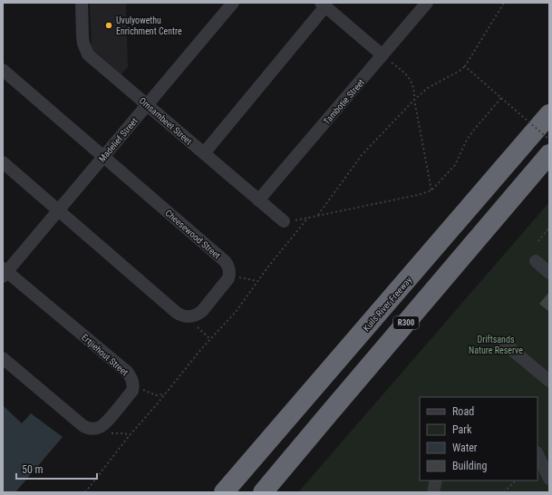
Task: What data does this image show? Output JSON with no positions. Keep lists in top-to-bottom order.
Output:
{
  "streets": {
    "highway": ["Kuils River Freeway", "R300"],
    "street": [
      "Tambotie Street",
      "Omsambeet Street",
      "Madelief Street",
      "Cheesewood Street",
      "Ertjiehout Street"
    ]
  },
  "crossings": [
    ["Tambotie Street", "Omsambeet Street"],
    ["Omsambeet Street", "Madelief Street"],
    ["Madelief Street", "Cheesewood Street"],
    ["Madelief Street", "Ertjiehout Street"]
  ],
  "parks": ["Driftsands Nature Reserve"],
  "places": ["Uvulyowethu Enrichment Centre"],
  "legend": [
    "Road",
    "Park",
    "Water",
    "Building"
  ],
  "scale_bar": "50 m"
}
